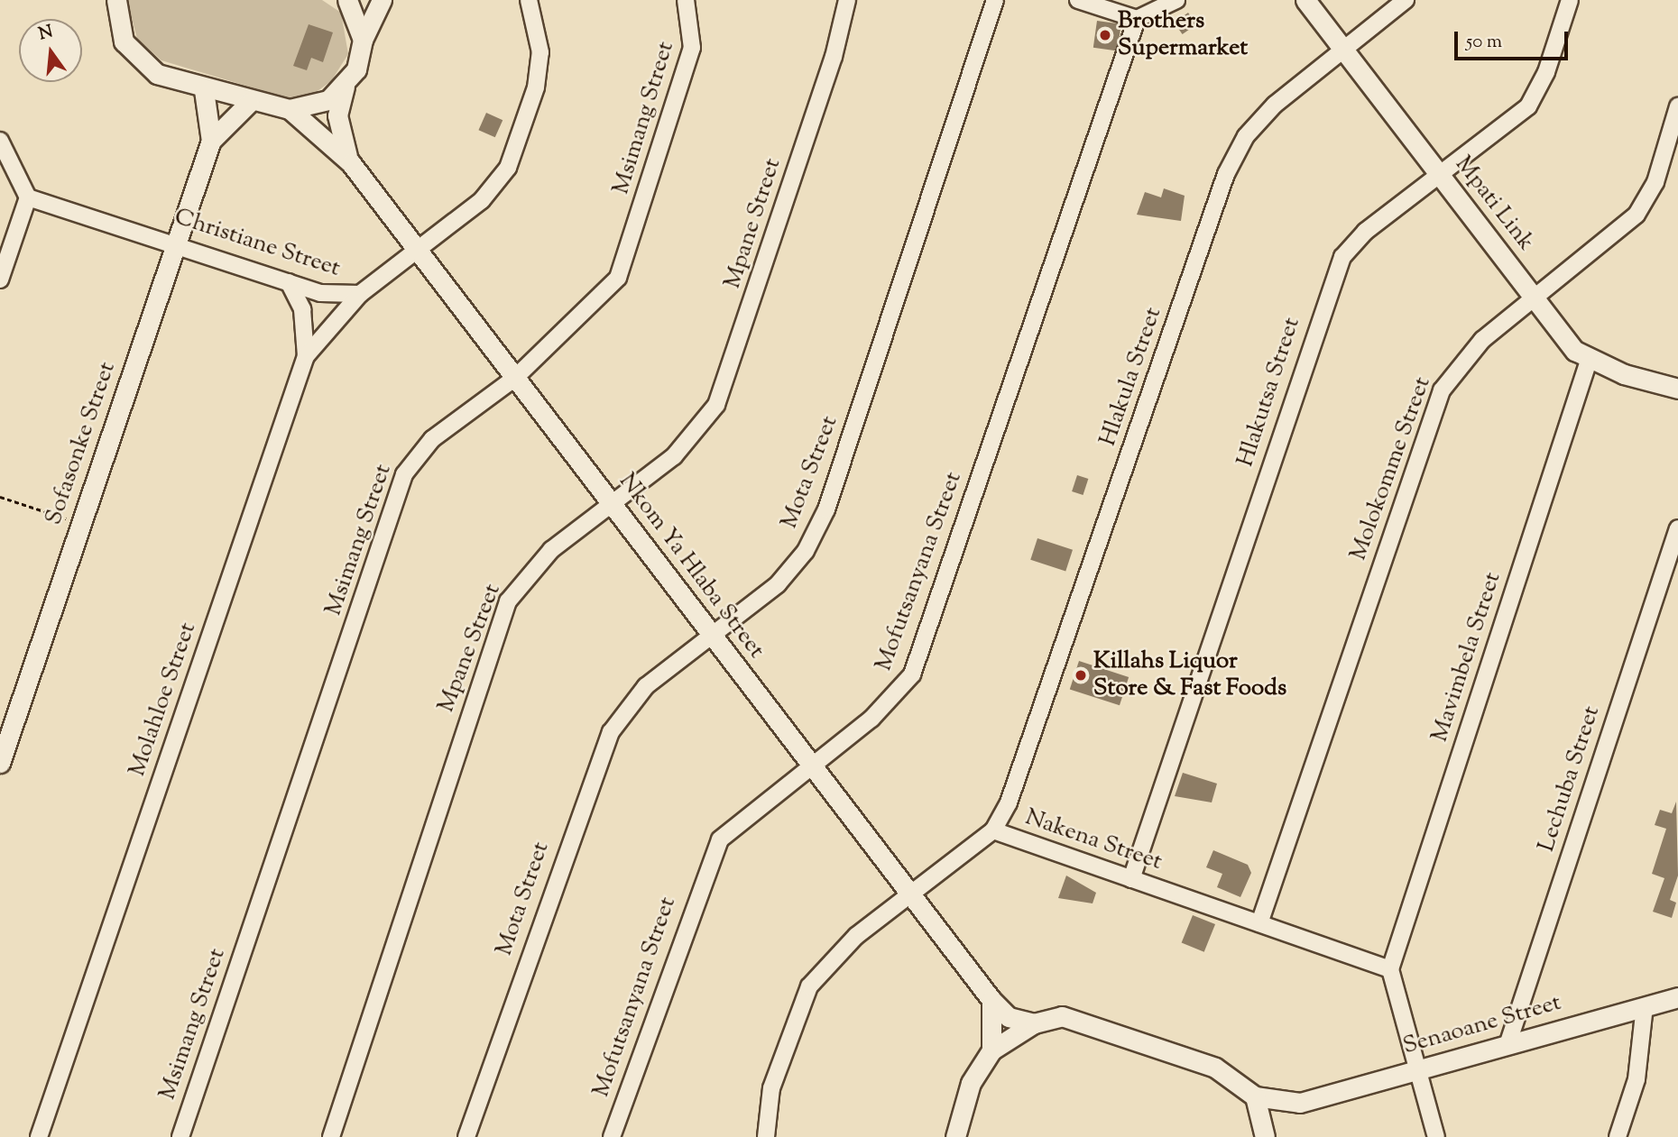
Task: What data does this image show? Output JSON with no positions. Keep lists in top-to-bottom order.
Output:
{
  "streets": {
    "street": [
      "Msimang Street",
      "Mpati Link",
      "Mpane Street",
      "Christiane Street",
      "Hlakula Street",
      "Hlakutsa Street",
      "Sofasonke Street",
      "Molokomme Street",
      "Mota Street",
      "Nkom Ya Hlaba Street",
      "Mofutsanyana Street",
      "Mavimbela Street",
      "Molahloe Street",
      "Lechuba Street",
      "Nakena Street",
      "Senaoane Street"
    ]
  },
  "crossings": [
    ["Msimang Street", "Nkom Ya Hlaba Street"],
    ["Mpati Link", "Hlakula Street"],
    ["Mpati Link", "Hlakutsa Street"],
    ["Mpati Link", "Molokomme Street"],
    ["Mpati Link", "Mavimbela Street"],
    ["Mpane Street", "Nkom Ya Hlaba Street"],
    ["Christiane Street", "Sofasonke Street"],
    ["Christiane Street", "Nkom Ya Hlaba Street"],
    ["Christiane Street", "Molahloe Street"],
    ["Hlakula Street", "Nakena Street"],
    ["Hlakutsa Street", "Nakena Street"],
    ["Molokomme Street", "Nakena Street"],
    ["Mota Street", "Nkom Ya Hlaba Street"],
    ["Nkom Ya Hlaba Street", "Mofutsanyana Street"],
    ["Nkom Ya Hlaba Street", "Nakena Street"],
    ["Mavimbela Street", "Nakena Street"],
    ["Lechuba Street", "Senaoane Street"]
  ],
  "places": ["Brothers Supermarket", "Killahs Liquor Store & Fast Foods"],
  "scale_bar": "50 m",
  "north": "top"
}
